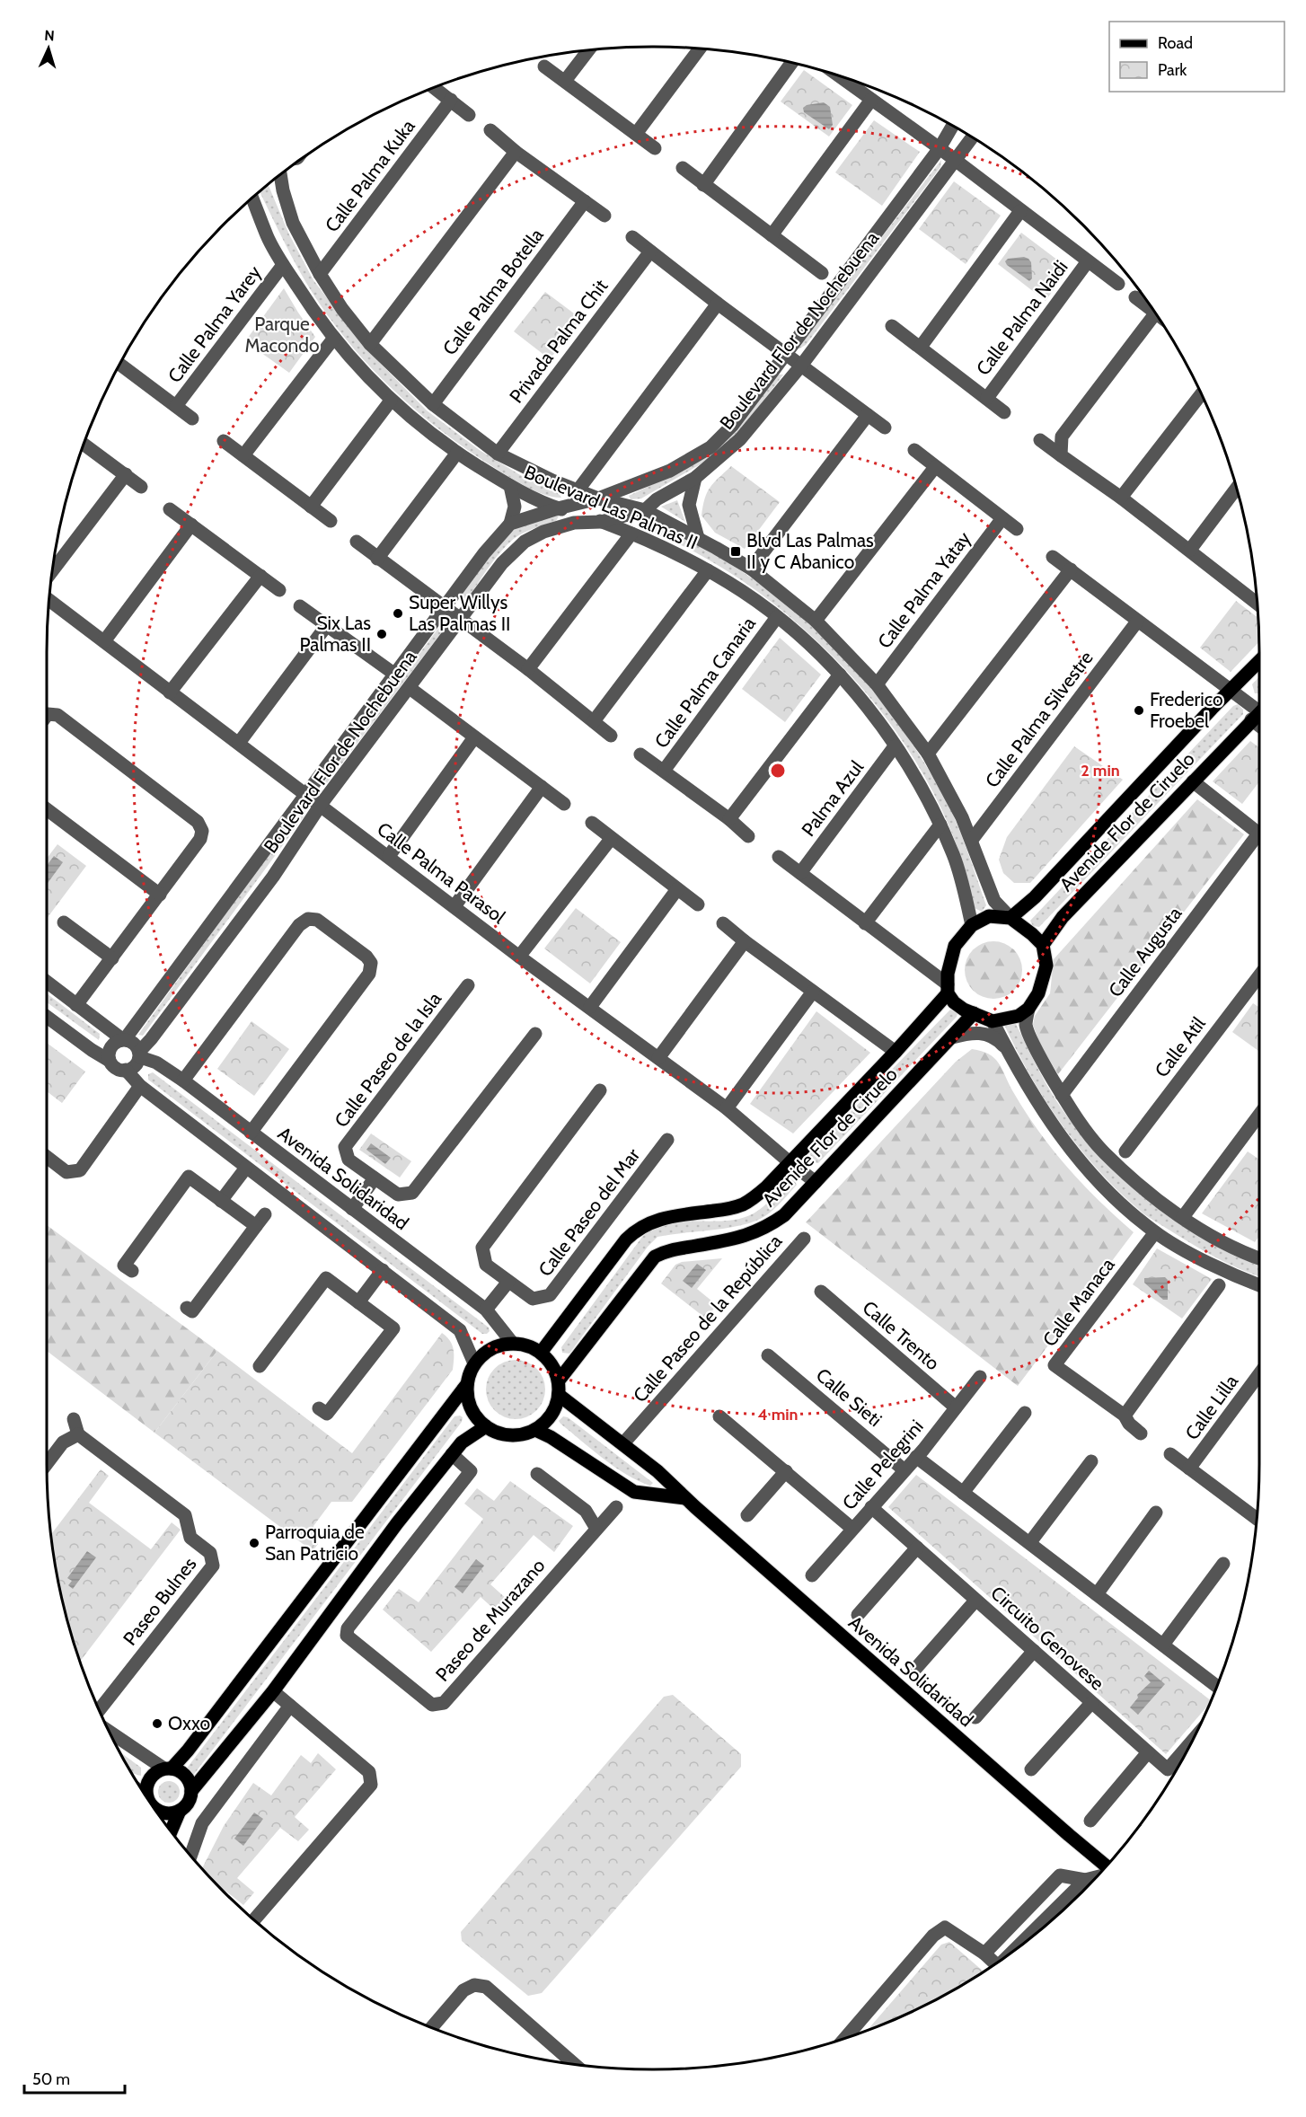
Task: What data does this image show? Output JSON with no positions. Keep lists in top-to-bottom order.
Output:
{
  "streets": {
    "main road": ["Avenide Flor de Ciruelo", "Avenida Solidaridad"],
    "street": [
      "Calle Palma Kuka",
      "Calle Palma Botella",
      "Calle Palma Naidi",
      "Calle Palma Yarey",
      "Boulevard Flor de Nochebuena",
      "Privada Palma Chit",
      "Boulevard Las Palmas II",
      "Calle Palma Yatay",
      "Calle Palma Canaria",
      "Calle Palma Silvestre",
      "Palma Azul",
      "Calle Palma Parasol",
      "Calle Augusta",
      "Calle Atil",
      "Calle Paseo de la Isla",
      "Calle Paseo del Mar",
      "Calle Manaca",
      "Calle Paseo de la República",
      "Calle Trento",
      "Calle Sieti",
      "Calle Lilla",
      "Calle Pelegrini",
      "Paseo Bulnes",
      "Paseo de Murazano",
      "Circuito Genovese"
    ]
  },
  "crossings": [
    ["Calle Palma Kuka", "Boulevard Las Palmas II"],
    ["Calle Palma Botella", "Boulevard Las Palmas II"],
    ["Calle Palma Naidi", "Boulevard Flor de Nochebuena"],
    ["Calle Palma Yarey", "Boulevard Las Palmas II"],
    ["Boulevard Flor de Nochebuena", "Boulevard Las Palmas II"],
    ["Boulevard Flor de Nochebuena", "Calle Palma Parasol"],
    ["Boulevard Flor de Nochebuena", "Avenida Solidaridad"],
    ["Privada Palma Chit", "Boulevard Las Palmas II"],
    ["Boulevard Las Palmas II", "Calle Palma Yatay"],
    ["Boulevard Las Palmas II", "Calle Palma Canaria"],
    ["Boulevard Las Palmas II", "Calle Palma Silvestre"],
    ["Boulevard Las Palmas II", "Palma Azul"],
    ["Boulevard Las Palmas II", "Avenide Flor de Ciruelo"],
    ["Avenide Flor de Ciruelo", "Calle Palma Parasol"],
    ["Avenide Flor de Ciruelo", "Calle Augusta"],
    ["Avenide Flor de Ciruelo", "Avenida Solidaridad"],
    ["Avenida Solidaridad", "Calle Paseo de la República"],
    ["Calle Trento", "Calle Pelegrini"],
    ["Calle Sieti", "Calle Pelegrini"],
    ["Calle Pelegrini", "Circuito Genovese"]
  ],
  "parks": ["Parque Macondo"],
  "places": {
    "transit": ["Blvd Las Palmas II y C Abanico"],
    "other": [
      "Super Willys Las Palmas II",
      "Six Las Palmas II",
      "Frederico Froebel",
      "Parroquia de San Patricio",
      "Oxxo"
    ]
  },
  "legend": ["Road", "Park"],
  "scale_bar": "50 m",
  "north": "top",
  "rings": ["2 min", "4 min"]
}
